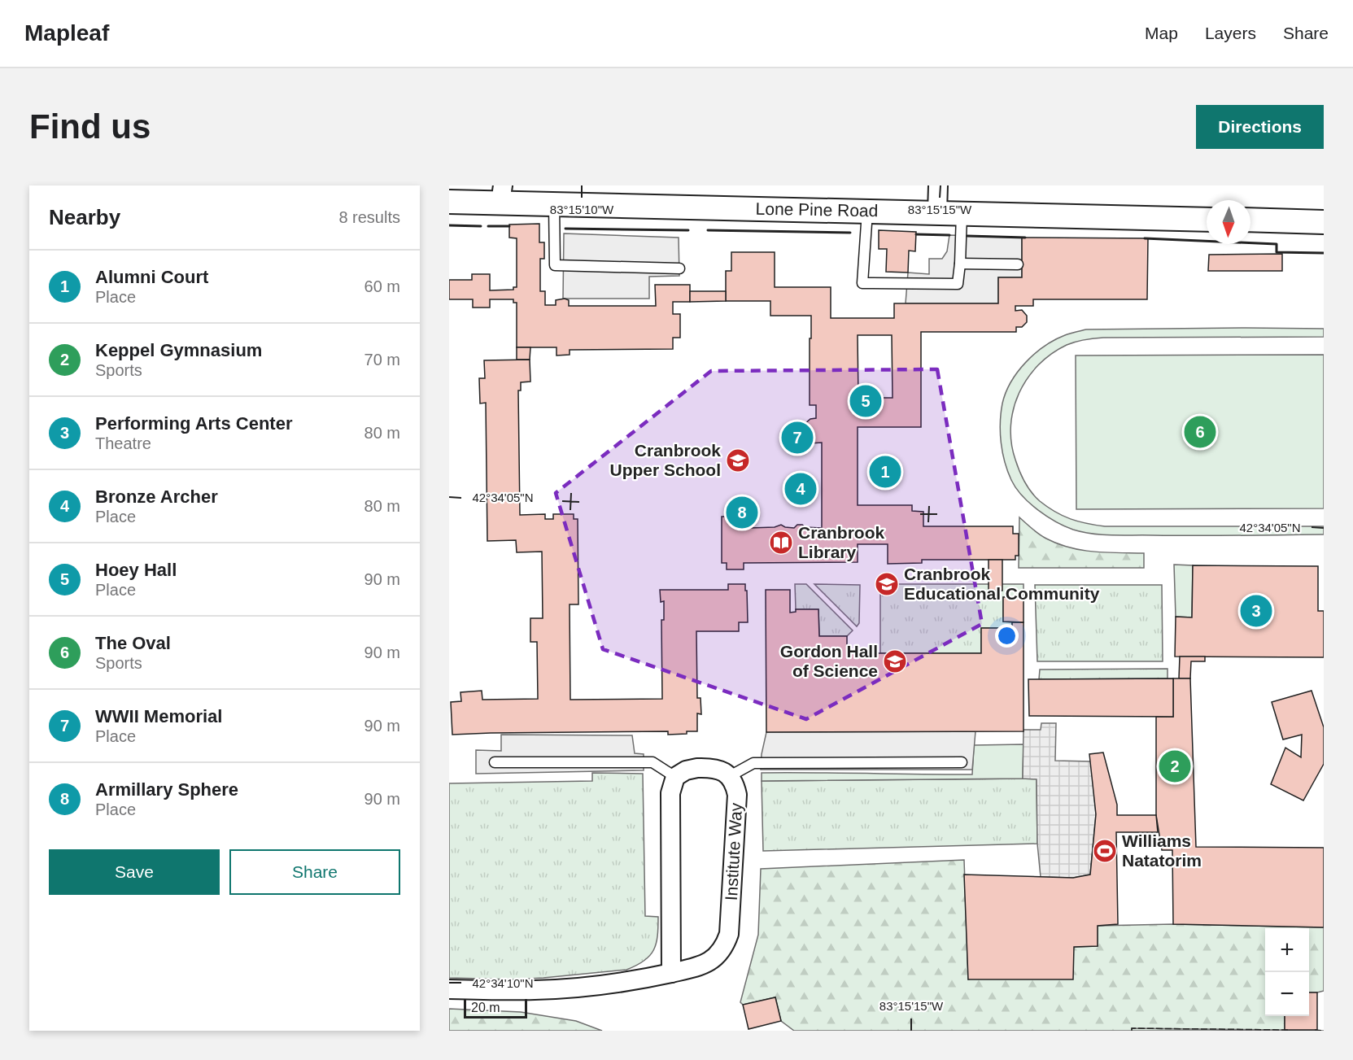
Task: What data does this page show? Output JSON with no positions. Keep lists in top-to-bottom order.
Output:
{
  "streets": {
    "street": ["Lone Pine Road", "Institute Way"]
  },
  "places": {
    "school or university": ["Cranbrook Upper School", "Cranbrook Educational Community", "Gordon Hall of Science"],
    "library": ["Cranbrook Library"],
    "sports": ["Williams Natatorim"]
  },
  "scale_bar": "20 m",
  "north": "bottom",
  "page": {
    "header": "Mapleaf",
    "nav": ["Map", "Layers", "Share"],
    "buttons": [
      "Directions",
      ["Save", "Share"]
    ],
    "title": "Find us",
    "heading": ["Nearby", "8 results"],
    "list": [
      {
        "mark": "1",
        "name": "Alumni Court",
        "note": "Place",
        "value": "60 m"
      },
      {
        "mark": "2",
        "name": "Keppel Gymnasium",
        "note": "Sports",
        "value": "70 m"
      },
      {
        "mark": "3",
        "name": "Performing Arts Center",
        "note": "Theatre",
        "value": "80 m"
      },
      {
        "mark": "4",
        "name": "Bronze Archer",
        "note": "Place",
        "value": "80 m"
      },
      {
        "mark": "5",
        "name": "Hoey Hall",
        "note": "Place",
        "value": "90 m"
      },
      {
        "mark": "6",
        "name": "The Oval",
        "note": "Sports",
        "value": "90 m"
      },
      {
        "mark": "7",
        "name": "WWII Memorial",
        "note": "Place",
        "value": "90 m"
      },
      {
        "mark": "8",
        "name": "Armillary Sphere",
        "note": "Place",
        "value": "90 m"
      }
    ],
    "pins": [
      "5",
      "6",
      "7",
      "1",
      "4",
      "8",
      "3",
      "2"
    ],
    "map_buttons": ["+", "−"],
    "scale": "20 m"
  },
  "coordinates": [
    "83°15'10\"W",
    "83°15'15\"W",
    "42°34'05\"N",
    "42°34'10\"N"
  ]
}
